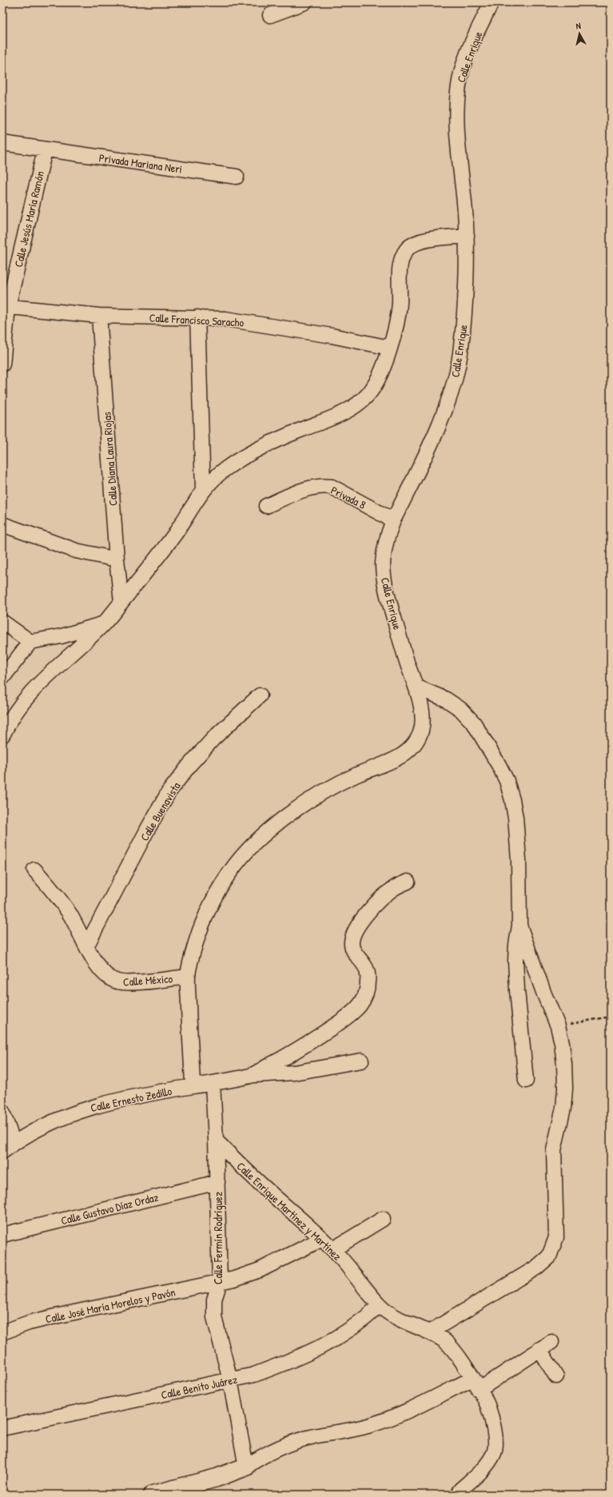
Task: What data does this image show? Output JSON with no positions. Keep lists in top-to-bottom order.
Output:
{
  "streets": {
    "street": [
      "Calle Enrique",
      "Privada Mariana Neri",
      "Calle Jesús María Ramón",
      "Calle Francisco Saracho",
      "Calle Diana Laura Riojas",
      "Privada 8",
      "Calle Buenavista",
      "Calle México",
      "Calle Ernesto Zedillo",
      "Calle Gustavo Díaz Ordaz",
      "Calle Enrique Martínez y Martínez",
      "Calle Fermín Rodríguez",
      "Calle José María Morelos y Pavón",
      "Calle Benito Juárez"
    ]
  },
  "crossings": [
    ["Calle Enrique", "Privada 8"],
    ["Privada Mariana Neri", "Calle Jesús María Ramón"],
    ["Calle Jesús María Ramón", "Calle Francisco Saracho"],
    ["Calle Francisco Saracho", "Calle Diana Laura Riojas"],
    ["Calle Buenavista", "Calle México"],
    ["Calle Gustavo Díaz Ordaz", "Calle Fermín Rodríguez"],
    ["Calle Enrique Martínez y Martínez", "Calle Fermín Rodríguez"],
    ["Calle Enrique Martínez y Martínez", "Calle José María Morelos y Pavón"],
    ["Calle Enrique Martínez y Martínez", "Calle Benito Juárez"],
    ["Calle Fermín Rodríguez", "Calle José María Morelos y Pavón"],
    ["Calle Fermín Rodríguez", "Calle Benito Juárez"]
  ],
  "north": "top"
}
